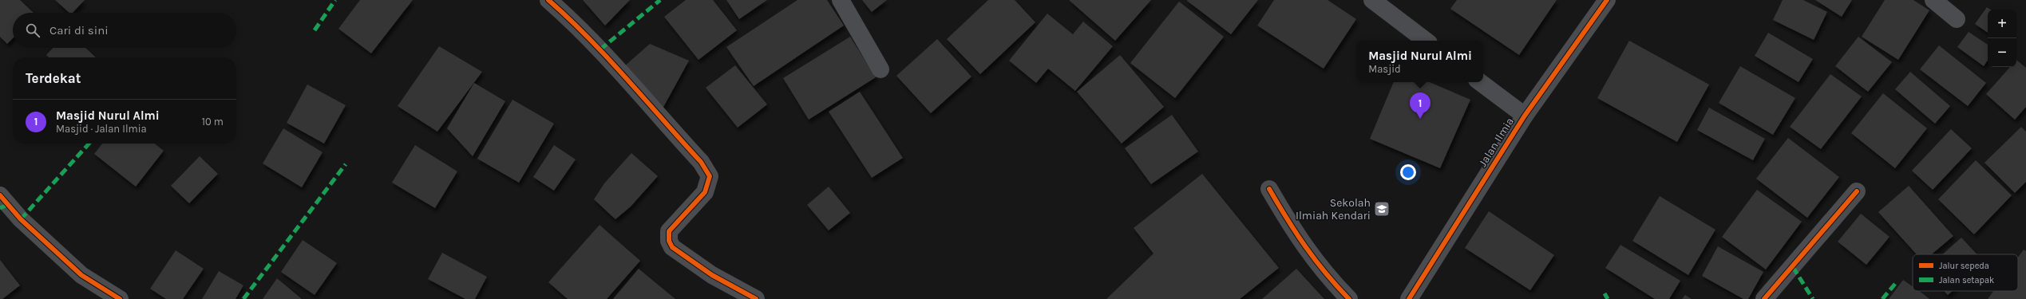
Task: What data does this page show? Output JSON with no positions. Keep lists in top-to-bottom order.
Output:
{
  "streets": {
    "street": ["Jalan Ilmia"]
  },
  "places": {
    "school or university": ["Sekolah Ilmiah Kendari"]
  },
  "legend": ["Jalur sepeda", "Jalan setapak"],
  "page": {
    "map_buttons": ["+", "−"],
    "search": "Cari di sini",
    "popup": ["Masjid Nurul Almi", "Masjid"],
    "heading": "Terdekat",
    "pins": "1",
    "list": [
      {
        "mark": "1",
        "name": "Masjid Nurul Almi",
        "note": "Masjid · Jalan Ilmia",
        "value": "10 m"
      }
    ]
  }
}
